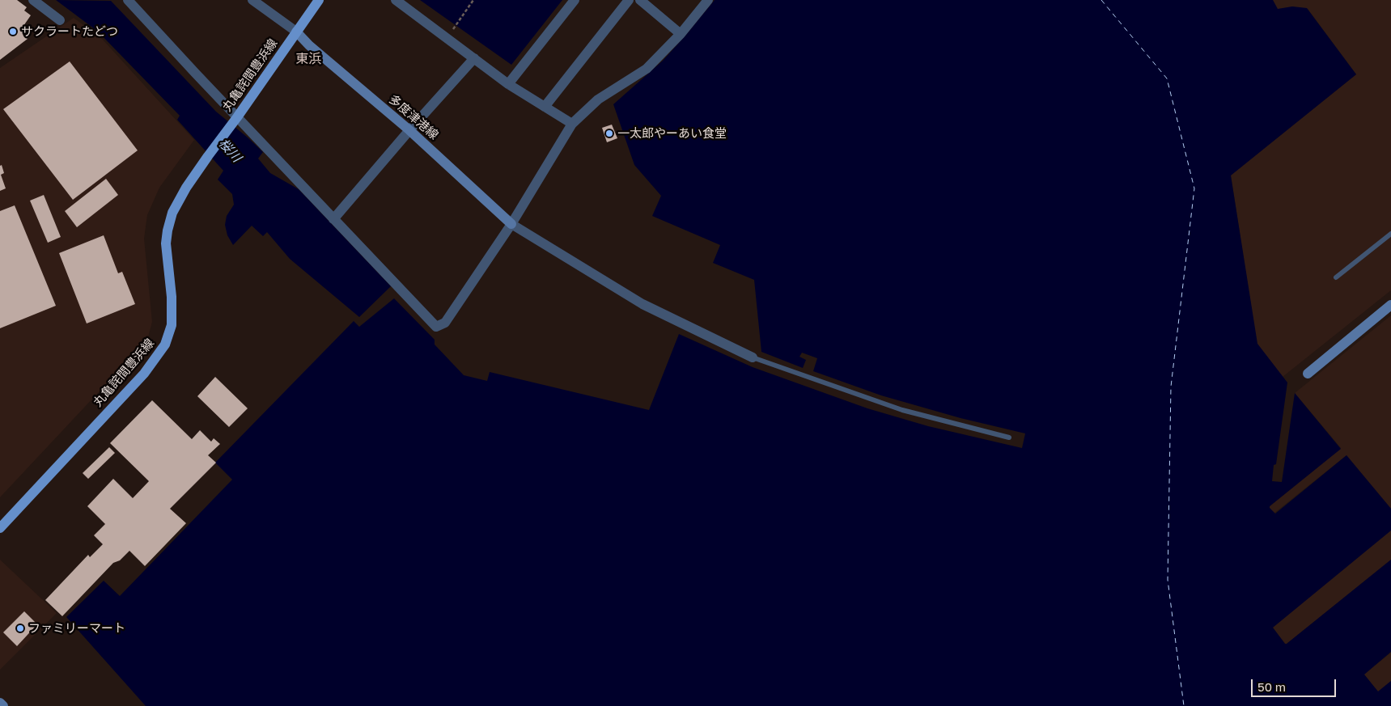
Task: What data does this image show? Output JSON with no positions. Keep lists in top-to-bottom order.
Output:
{
  "streets": {
    "main road": ["丸亀詫間豊浜線", "多度津港線"]
  },
  "crossings": [
    ["丸亀詫間豊浜線", "多度津港線"]
  ],
  "districts": ["東浜"],
  "water": ["桜川"],
  "places": ["サクラートたどつ", "一太郎やーあい食堂", "ファミリーマート"],
  "scale_bar": "50 m"
}
